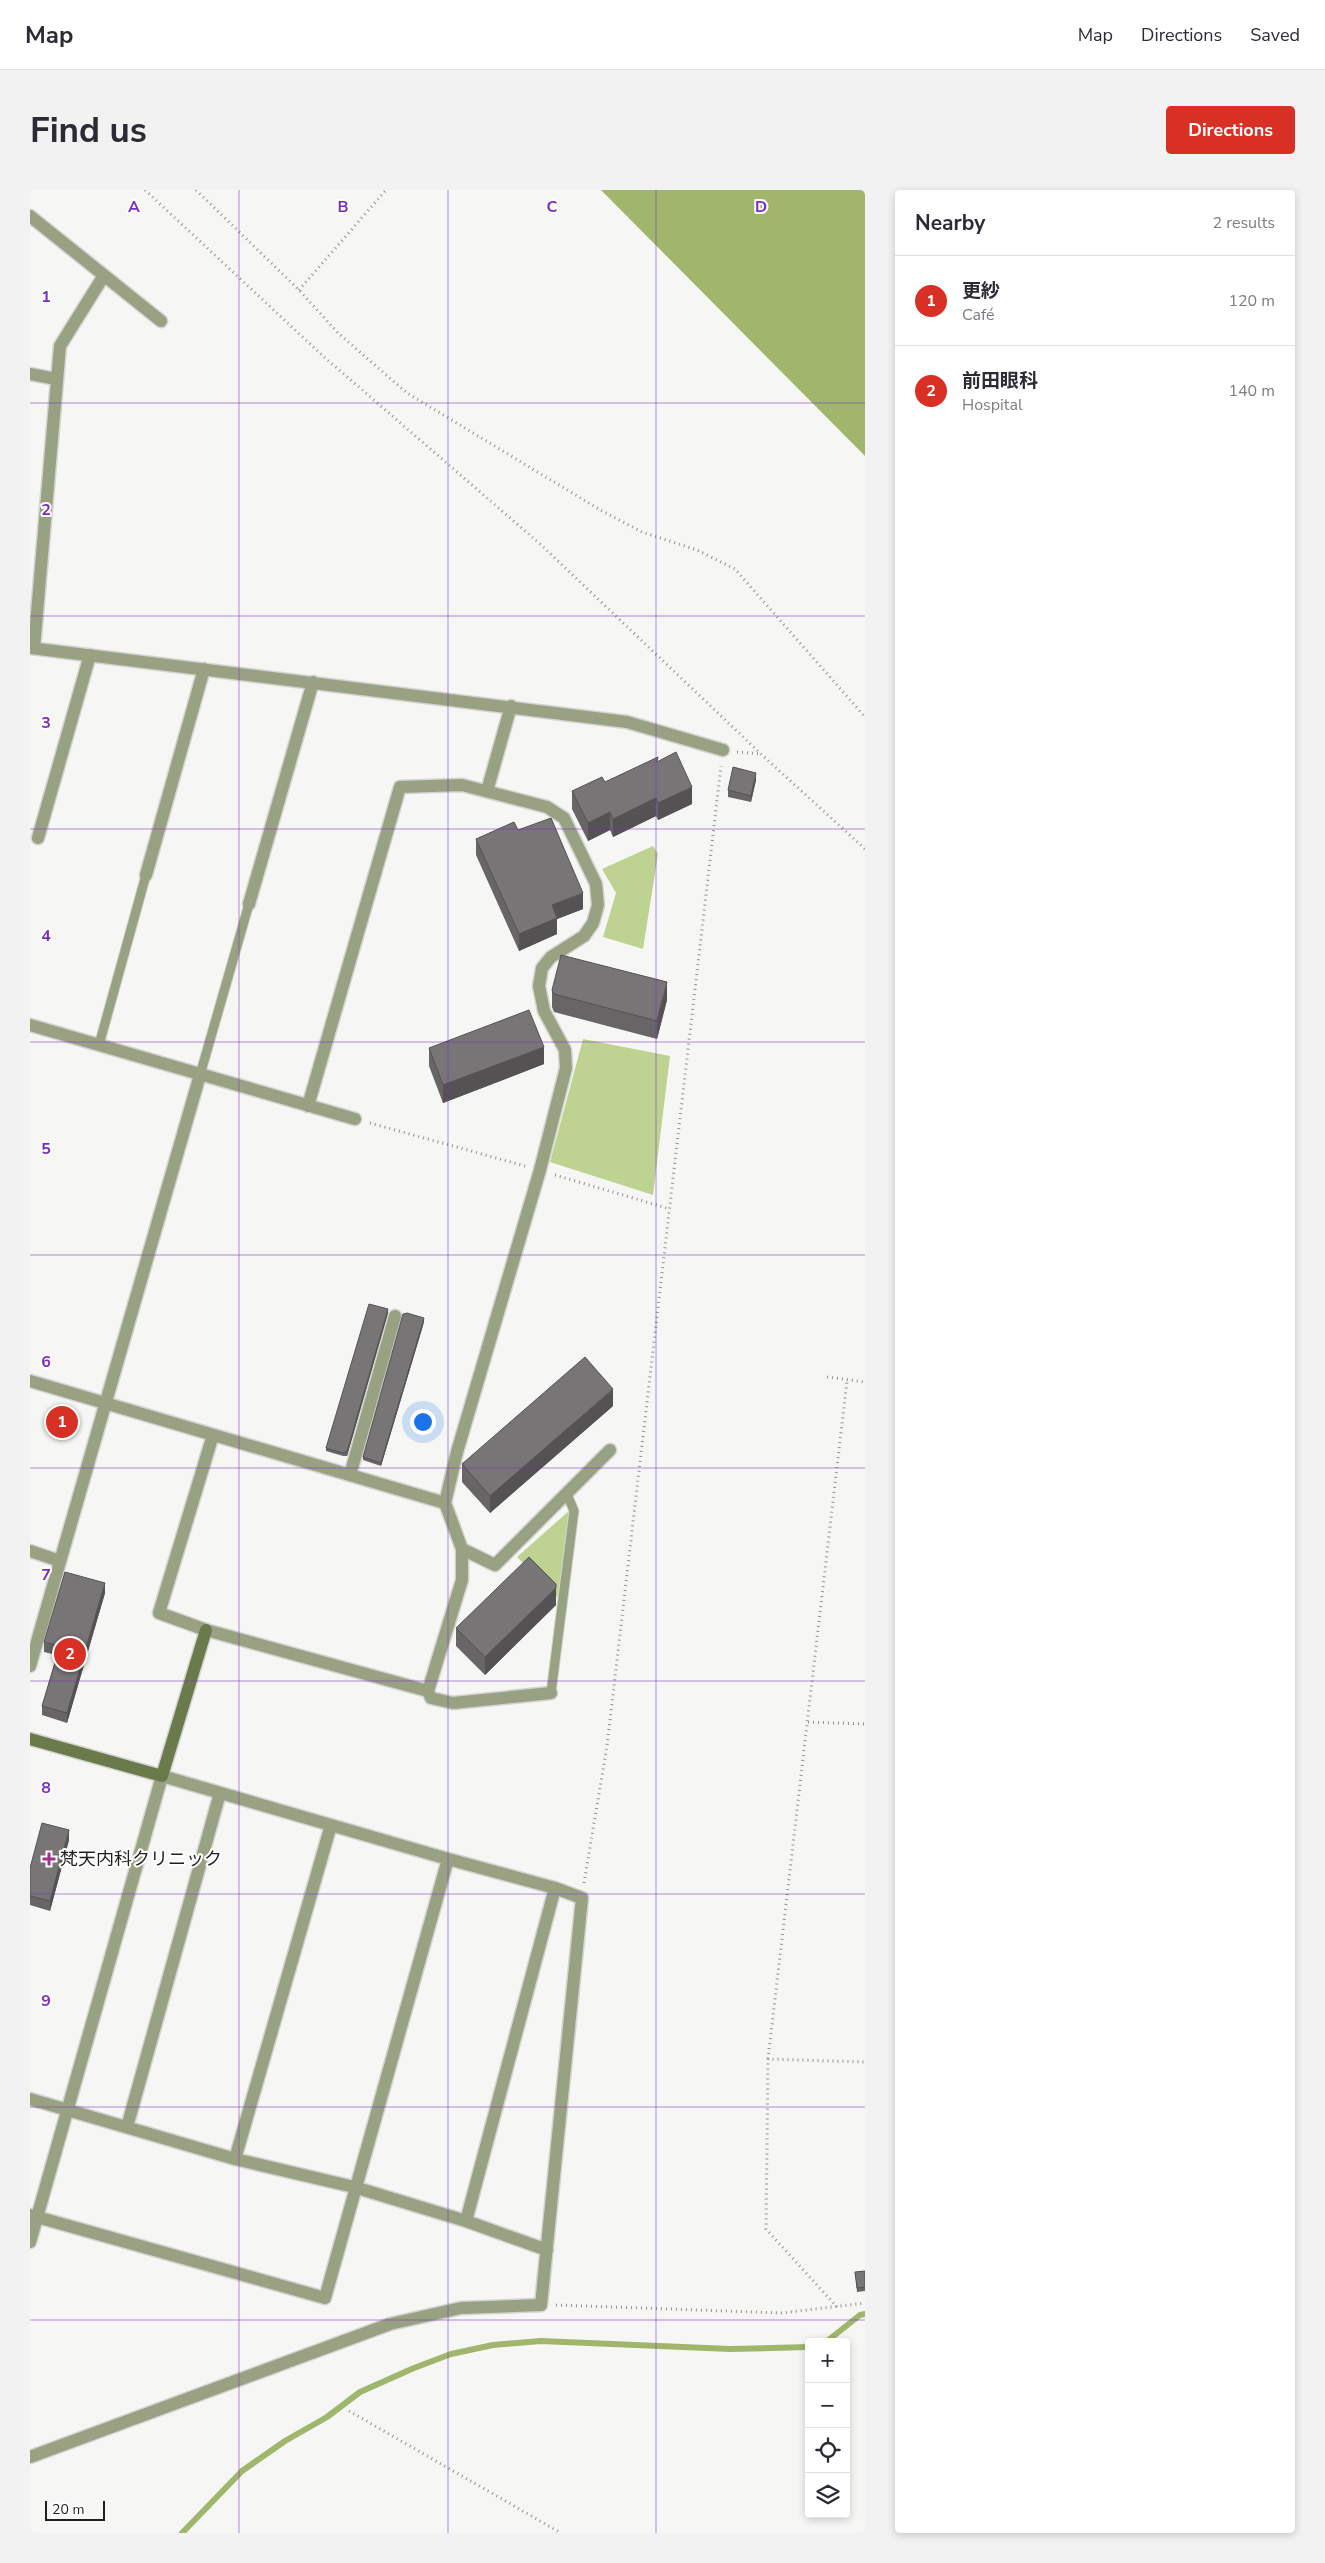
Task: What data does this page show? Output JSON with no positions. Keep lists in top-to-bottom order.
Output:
{
  "places": {
    "health": ["梵天内科クリニック"]
  },
  "scale_bar": "20 m",
  "page": {
    "header": "Map",
    "nav": ["Map", "Directions", "Saved"],
    "buttons": "Directions",
    "title": "Find us",
    "heading": ["Nearby", "2 results"],
    "list": [
      {
        "mark": "1",
        "name": "更紗",
        "note": "Café",
        "value": "120 m"
      },
      {
        "mark": "2",
        "name": "前田眼科",
        "note": "Hospital",
        "value": "140 m"
      }
    ],
    "pins": ["1", "2"],
    "map_buttons": ["+", "−"],
    "scale": "20 m"
  },
  "grid": {
    "columns": [
      "A",
      "B",
      "C",
      "D"
    ],
    "rows": [
      "1",
      "2",
      "3",
      "4",
      "5",
      "6",
      "7",
      "8",
      "9"
    ]
  }
}
